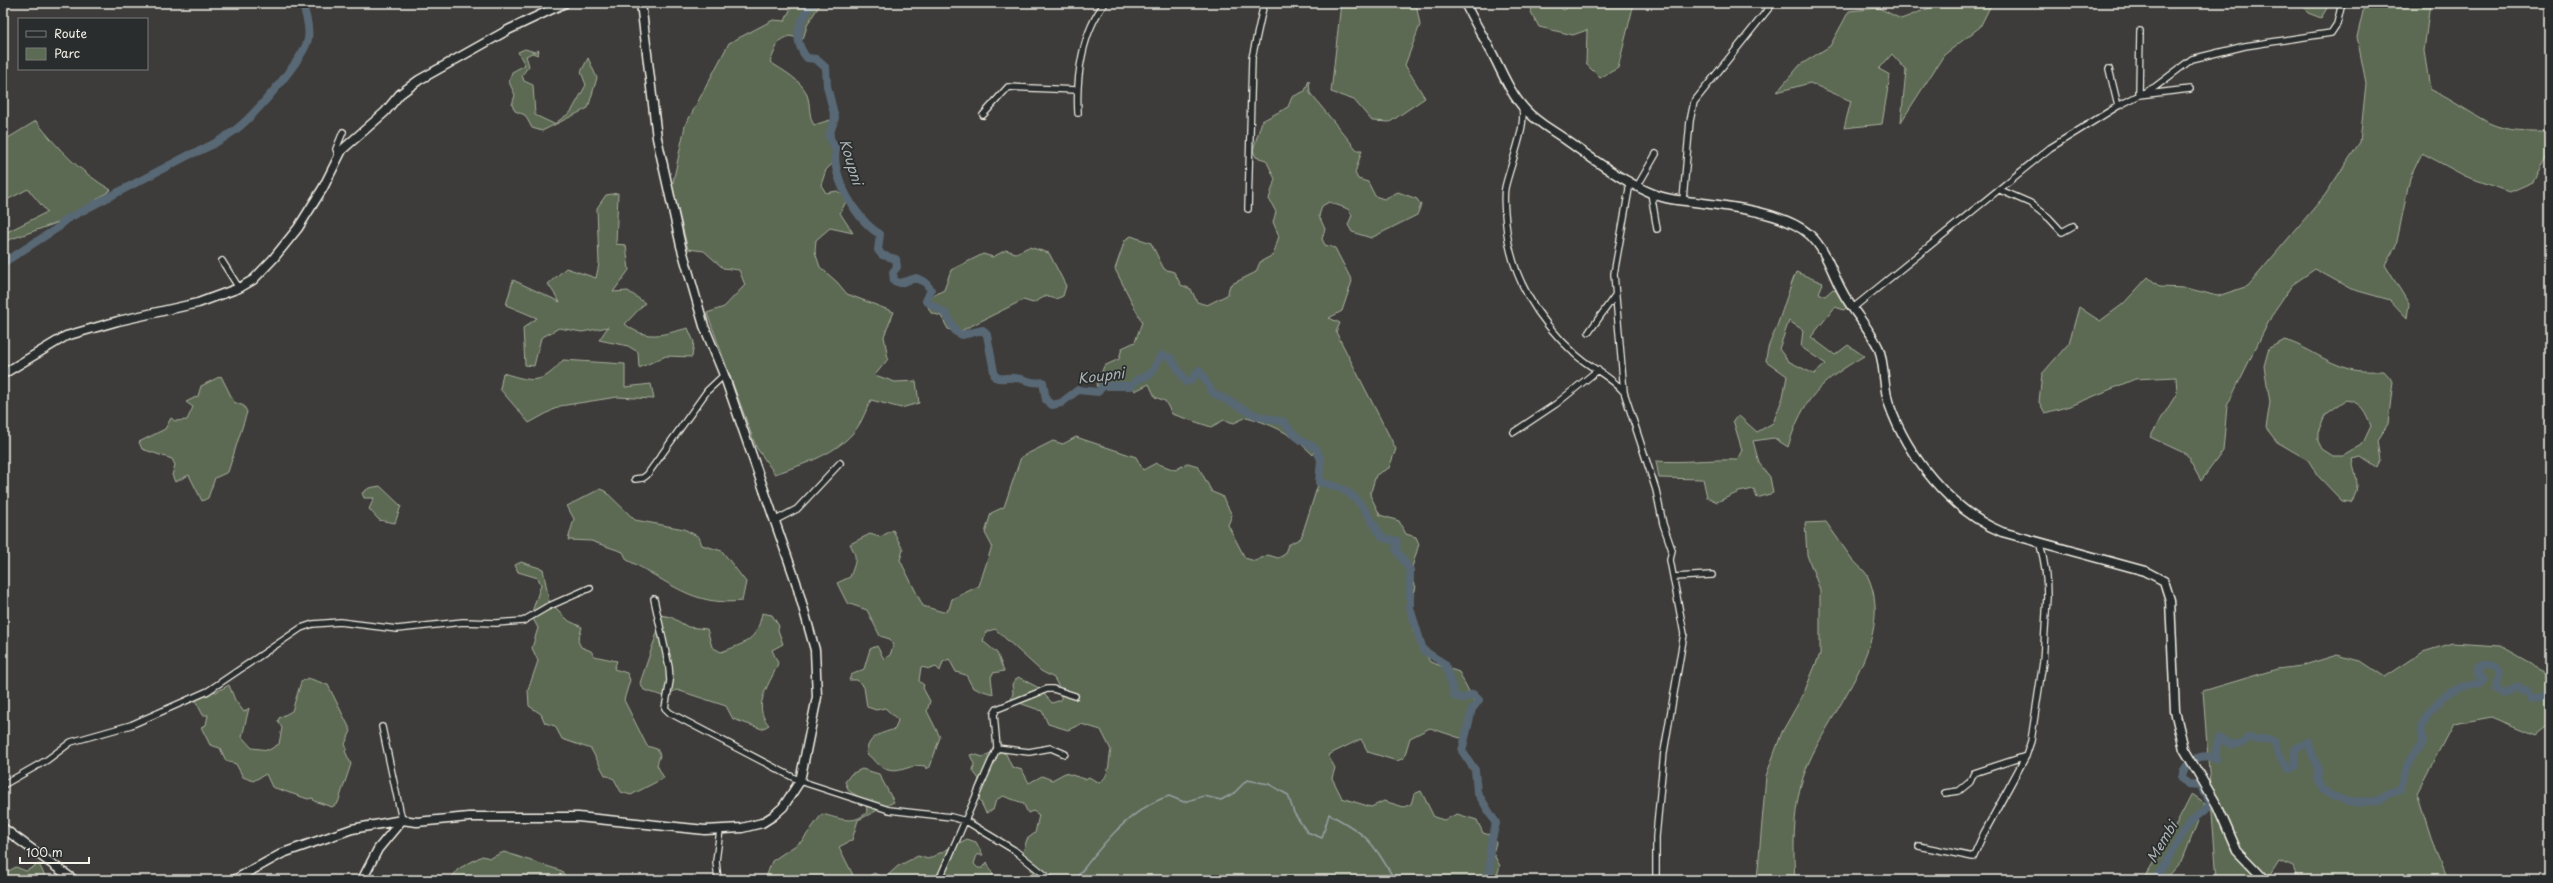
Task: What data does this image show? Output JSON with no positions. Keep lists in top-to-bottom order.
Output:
{
  "water": ["Koupni", "Membi"],
  "legend": ["Route", "Parc"],
  "scale_bar": "100 m"
}
